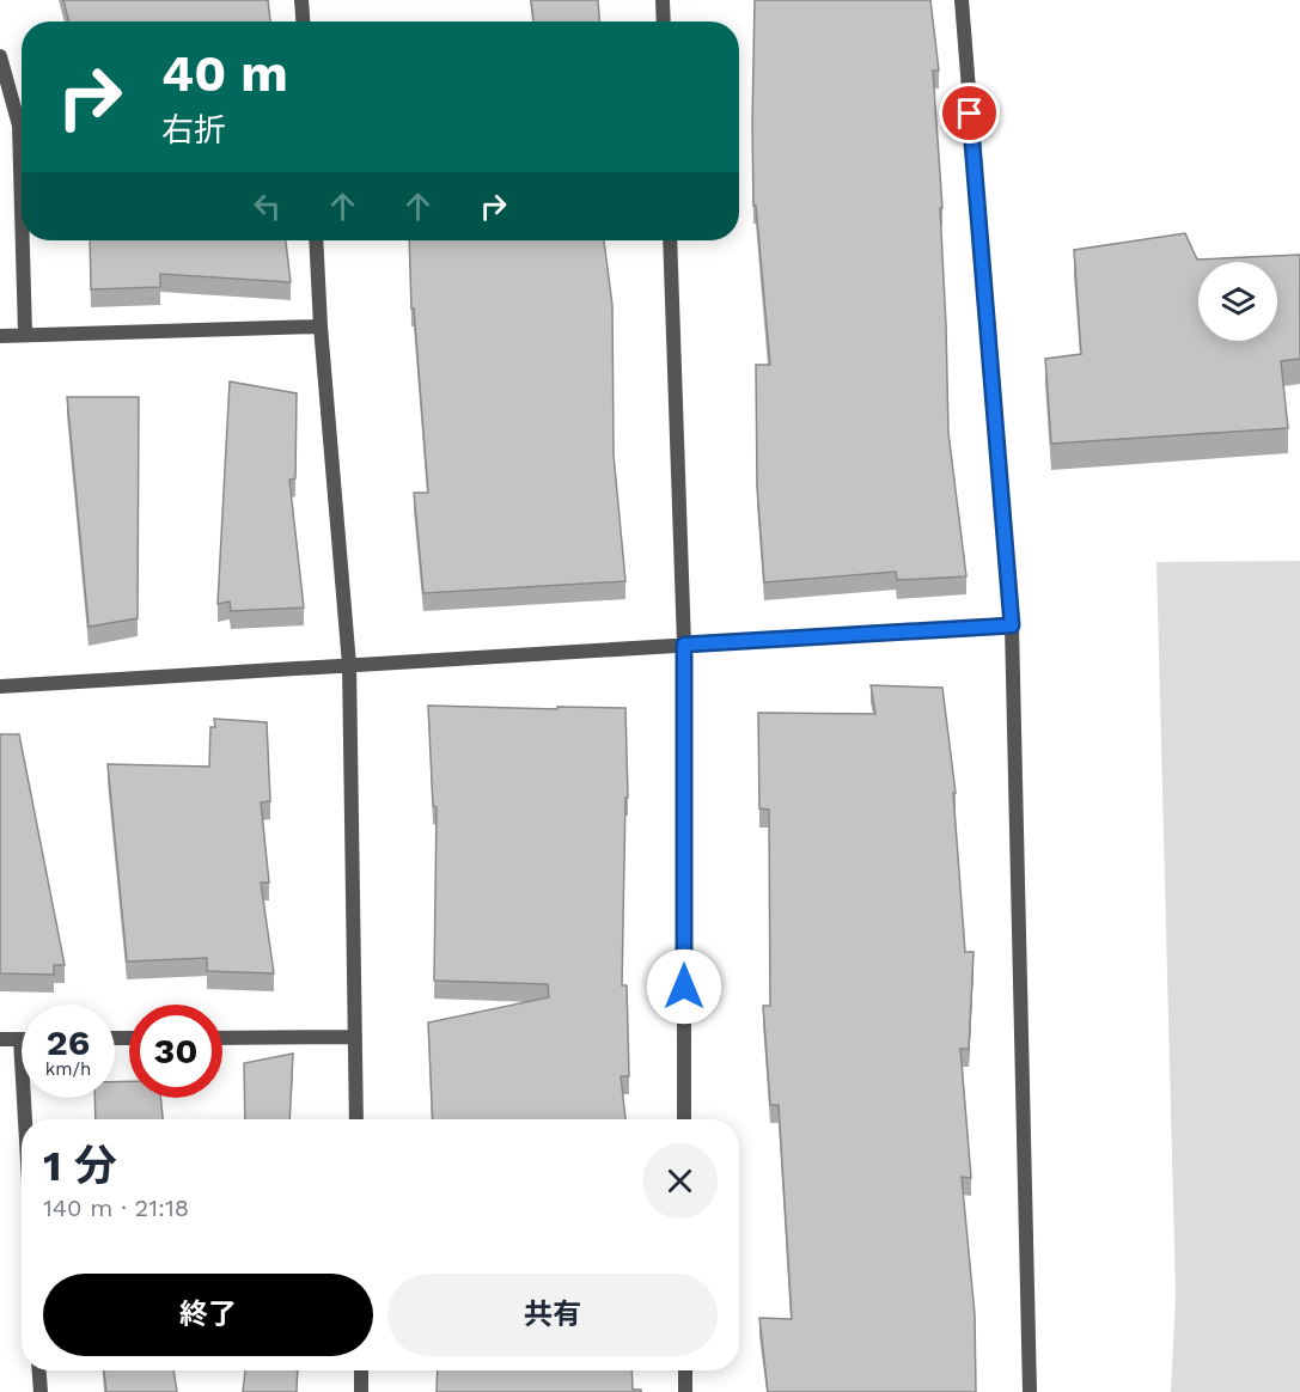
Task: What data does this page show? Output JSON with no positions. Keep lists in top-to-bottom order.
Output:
{
  "page": {
    "turn": ["40 m", "右折"],
    "speed": "26 km/h",
    "limit": "30",
    "heading": ["1 分", "140 m · 21:18"],
    "buttons": ["終了", "共有"]
  }
}
